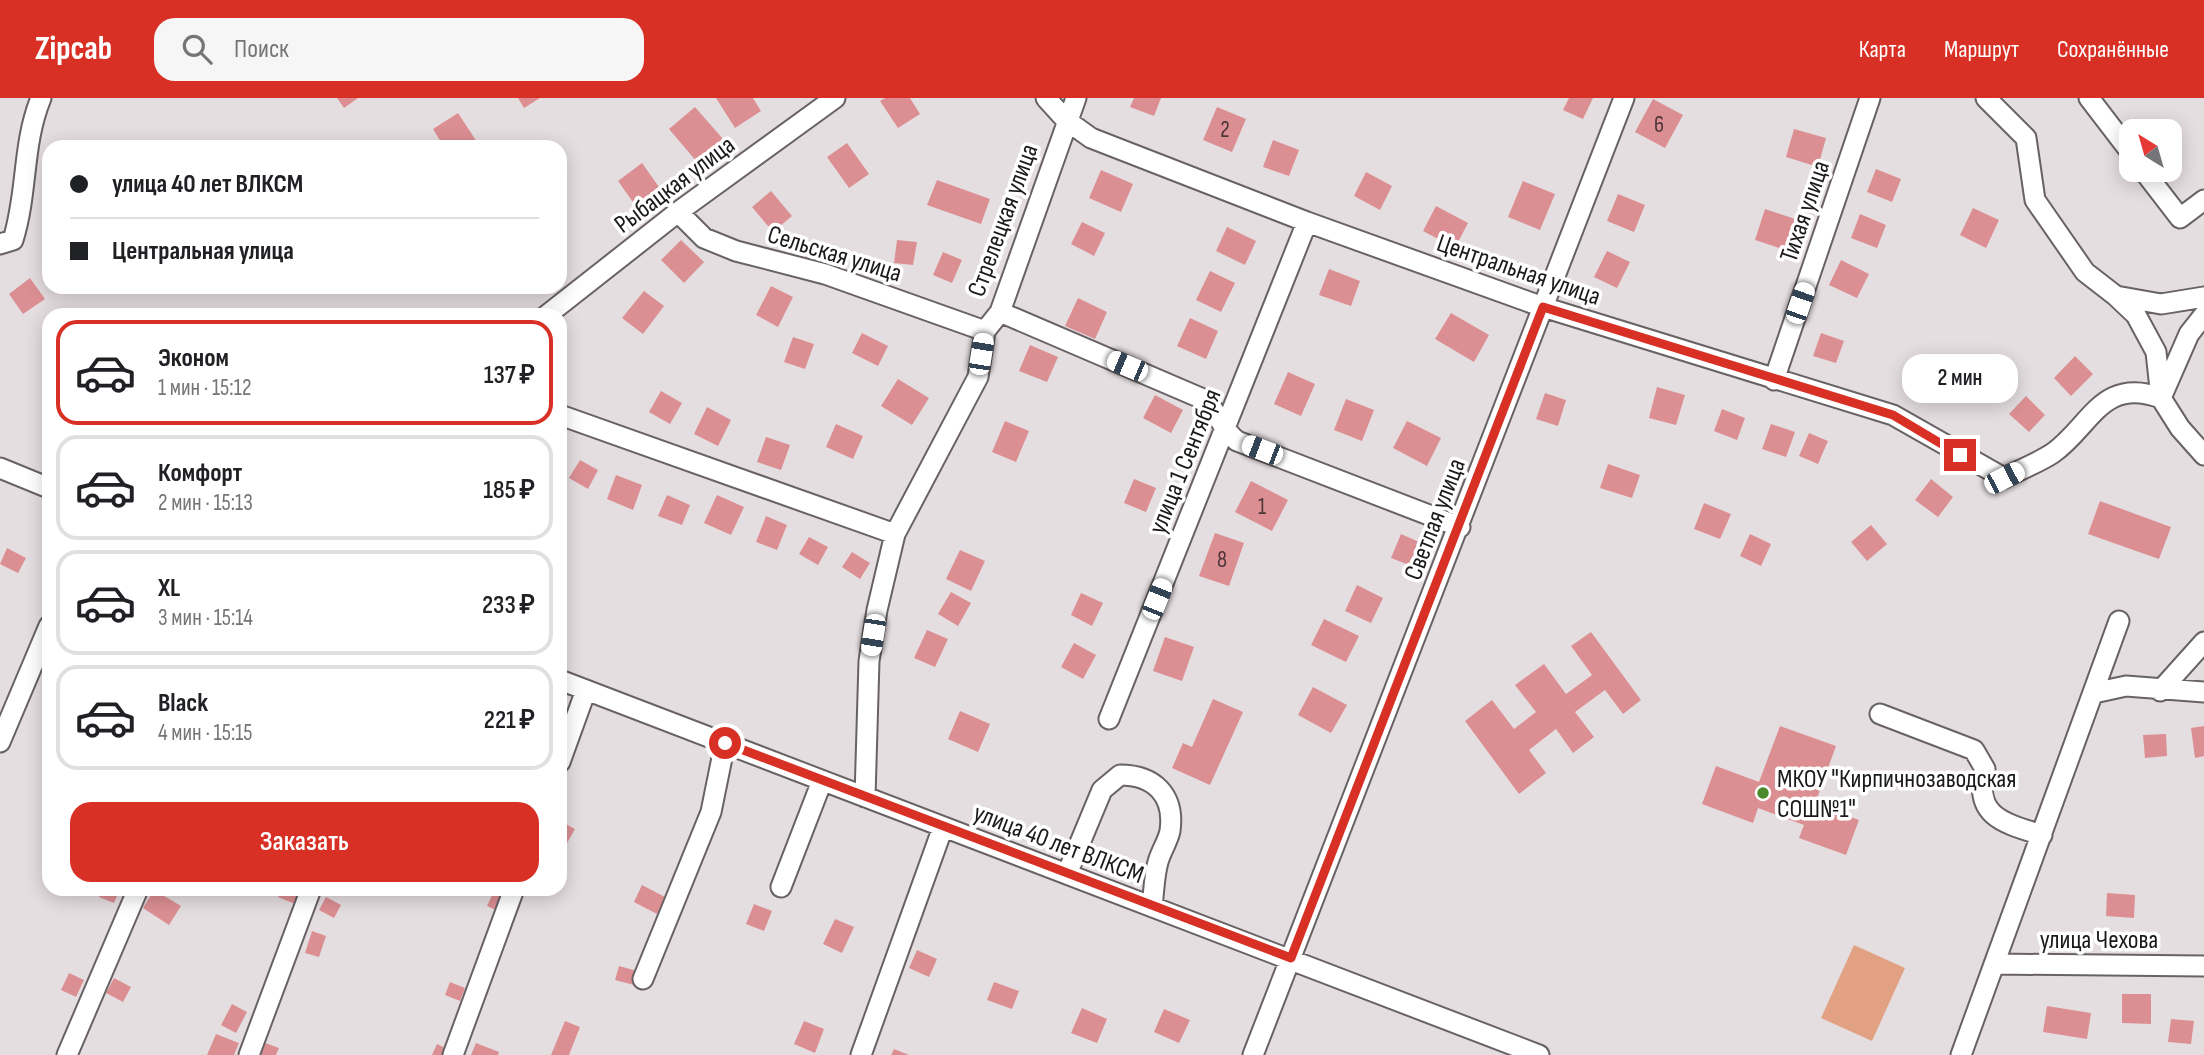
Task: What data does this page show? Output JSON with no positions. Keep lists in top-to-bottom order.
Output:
{
  "streets": {
    "street": [
      "Рыбацкая улица",
      "Тихая улица",
      "Стрелецкая улица",
      "Сельская улица",
      "Центральная улица",
      "улица 1 Сентября",
      "Светлая улица",
      "улица 40 лет ВЛКСМ",
      "улица Чехова"
    ]
  },
  "crossings": [
    ["Рыбацкая улица", "Сельская улица"],
    ["Тихая улица", "Центральная улица"],
    ["Стрелецкая улица", "Сельская улица"],
    ["Стрелецкая улица", "Центральная улица"],
    ["Стрелецкая улица", "улица 40 лет ВЛКСМ"],
    ["Центральная улица", "улица 1 Сентября"],
    ["Центральная улица", "Светлая улица"],
    ["Светлая улица", "улица 40 лет ВЛКСМ"]
  ],
  "places": ["МКОУ \"Кирпичнозаводская СОШ№1\""],
  "house_numbers": [
    "6",
    "2",
    "1",
    "8"
  ],
  "north": "top left",
  "page": {
    "header": "Zipcab",
    "search": "Поиск",
    "nav": ["Карта", "Маршрут", "Сохранённые"],
    "banner": ["улица 40 лет ВЛКСМ", "Центральная улица"],
    "list": [
      {
        "name": "Эконом",
        "note": "1 мин · 15:12",
        "value": "137 ₽"
      },
      {
        "name": "Комфорт",
        "note": "2 мин · 15:13",
        "value": "185 ₽"
      },
      {
        "name": "XL",
        "note": "3 мин · 15:14",
        "value": "233 ₽"
      },
      {
        "name": "Black",
        "note": "4 мин · 15:15",
        "value": "221 ₽"
      }
    ],
    "bubble": "2 мин",
    "buttons": "Заказать"
  }
}
